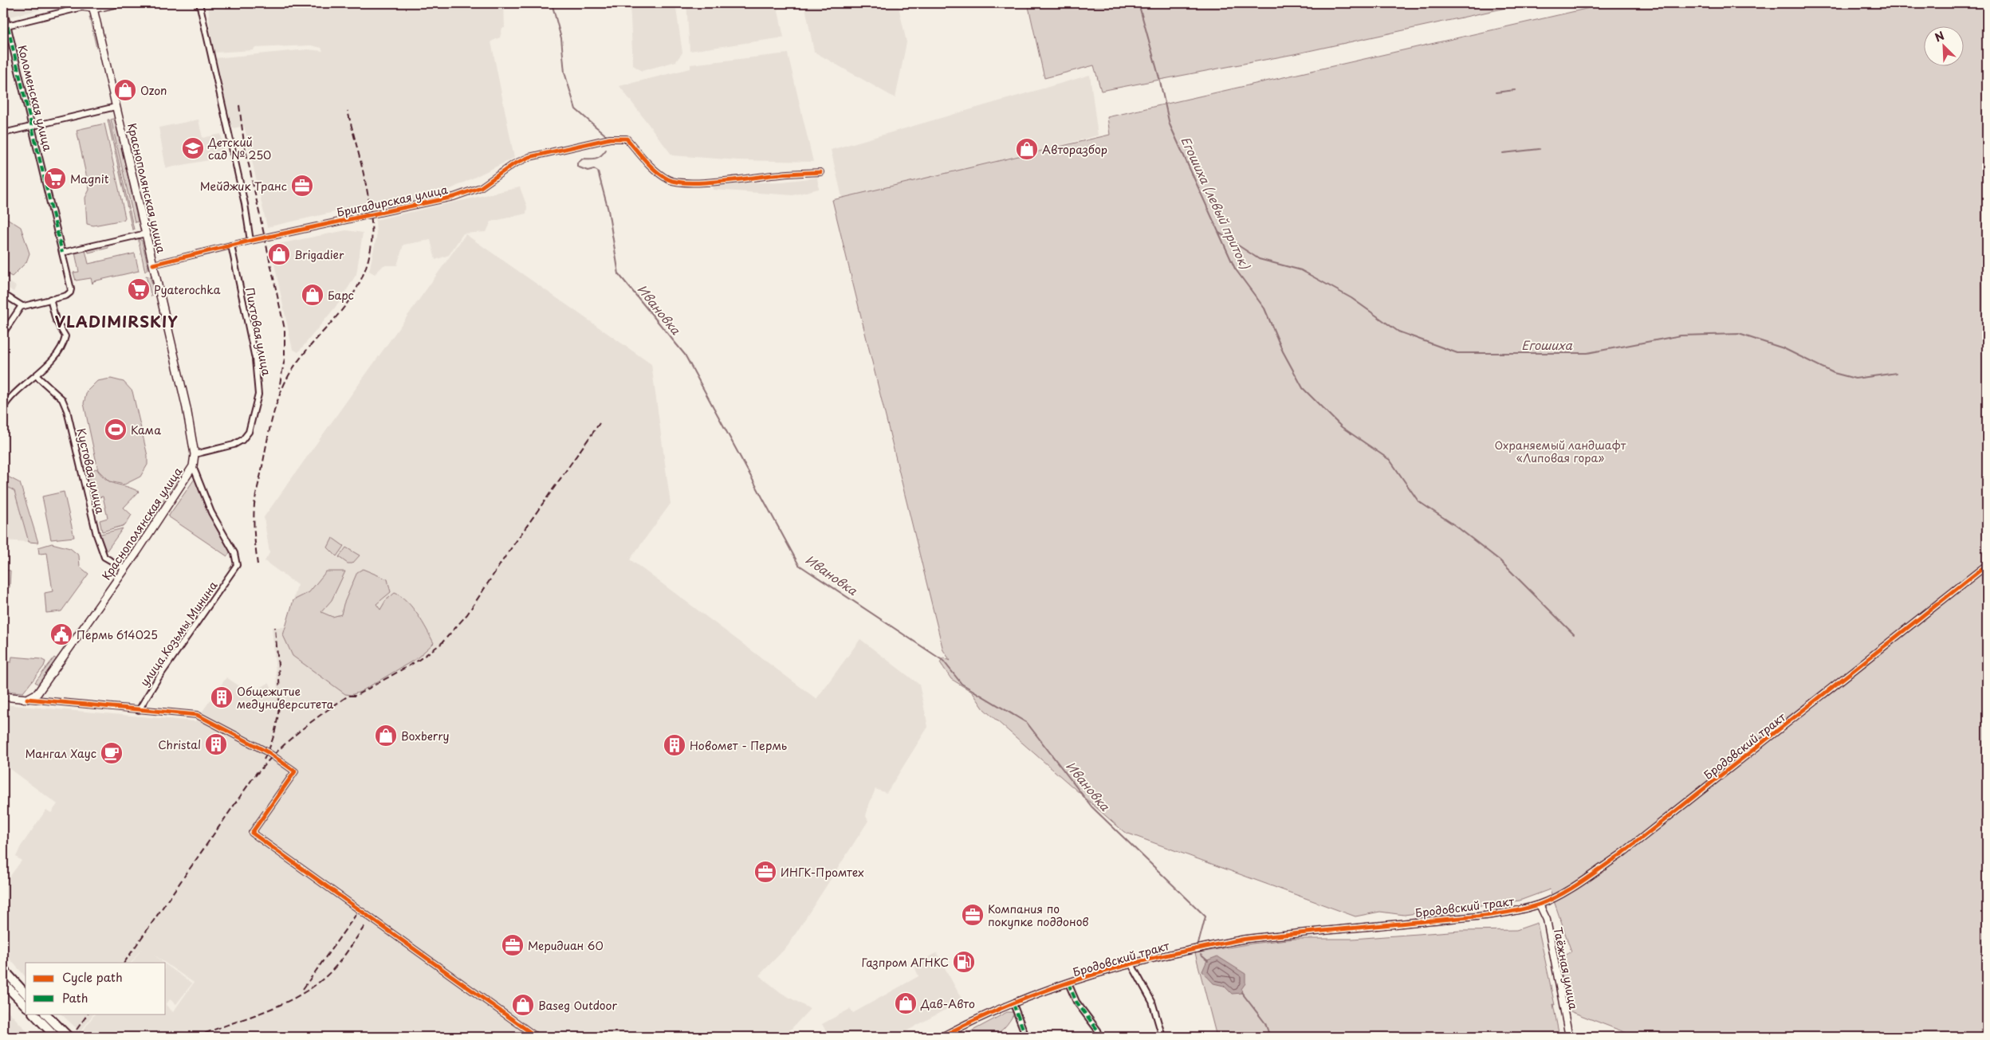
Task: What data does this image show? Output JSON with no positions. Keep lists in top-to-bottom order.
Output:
{
  "streets": {
    "main road": ["Краснополянская улица"],
    "street": [
      "Коломенская улица",
      "Бригадирская улица",
      "Пихтовая улица",
      "Кустовая улица",
      "улица Козьмы Минина",
      "Бродовский тракт",
      "Таёжная улица"
    ]
  },
  "crossings": [
    ["Краснополянская улица", "Бригадирская улица"],
    ["Краснополянская улица", "Пихтовая улица"],
    ["Краснополянская улица", "Кустовая улица"],
    ["Краснополянская улица", "улица Козьмы Минина"],
    ["Бригадирская улица", "Пихтовая улица"],
    ["Бродовский тракт", "Таёжная улица"]
  ],
  "districts": ["VLADIMIRSKIY"],
  "water": ["Егошиха (левый приток)", "Ивановка", "Егошиха"],
  "parks": ["Охраняемый ландшафт «Липовая гора»"],
  "places": {
    "shop": [
      "Ozon",
      "Авторазбор",
      "Brigadier",
      "Барс",
      "Boxberry",
      "Дав-Авто",
      "Baseg Outdoor"
    ],
    "school or university": ["Детский сад № 250"],
    "supermarket": ["Magnit", "Pyaterochka"],
    "office": [
      "Мейджик Транс",
      "ИНГК-Промтех",
      "Компания по покупке поддонов",
      "Меридиан 60"
    ],
    "sports": ["Кама"],
    "public building": ["Пермь 614025"],
    "building": ["Общежитие медуниверситета", "Christal", "Новомет - Пермь"],
    "cafe": ["Мангал Хаус"],
    "fuel station": ["Газпром АГНКС"]
  },
  "legend": ["Cycle path", "Path"],
  "north": "top left"
}
